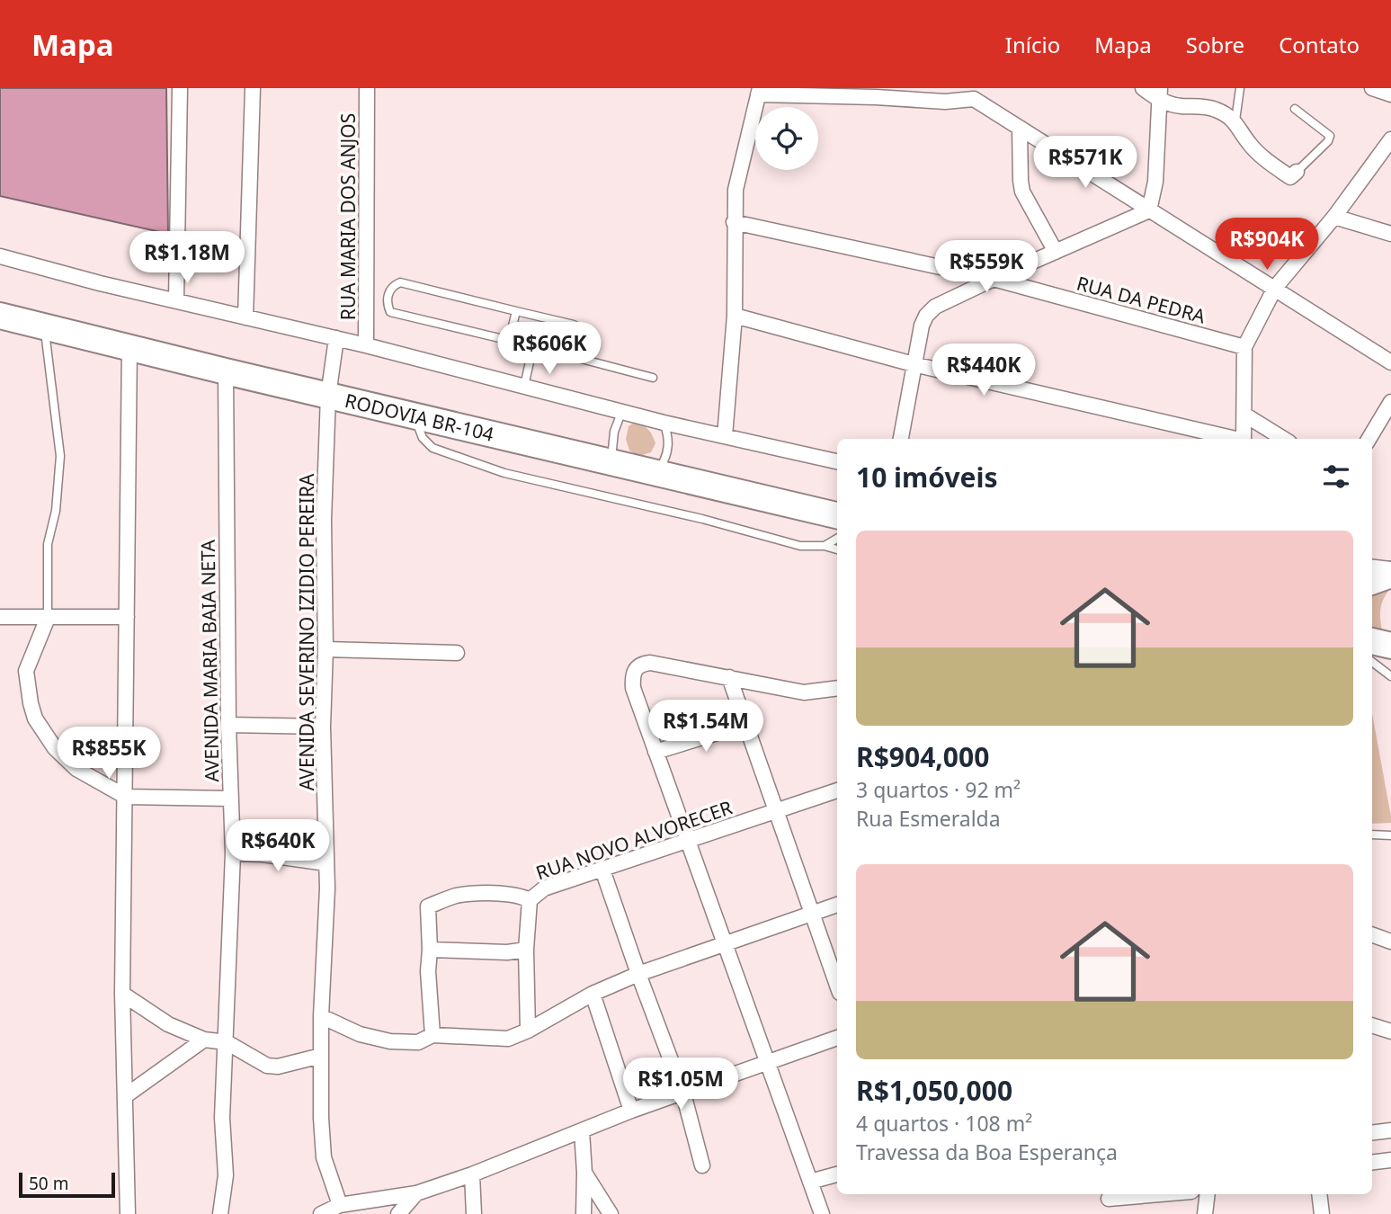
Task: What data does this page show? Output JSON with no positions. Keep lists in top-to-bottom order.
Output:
{
  "streets": {
    "highway": ["RODOVIA BR-104"],
    "street": [
      "RUA MARIA DOS ANJOS",
      "RUA DA PEDRA",
      "AVENIDA SEVERINO IZIDIO PEREIRA",
      "AVENIDA MARIA BAIA NETA",
      "RUA NOVO ALVORECER"
    ]
  },
  "crossings": [
    ["RODOVIA BR-104", "AVENIDA SEVERINO IZIDIO PEREIRA"],
    ["RODOVIA BR-104", "AVENIDA MARIA BAIA NETA"]
  ],
  "scale_bar": "50 m",
  "page": {
    "header": "Mapa",
    "nav": [
      "Início",
      "Mapa",
      "Sobre",
      "Contato"
    ],
    "price": [
      "R$571K",
      "R$904K",
      "R$1.18M",
      "R$559K",
      "R$606K",
      "R$440K",
      "R$1.54M",
      "R$855K",
      "R$640K",
      "R$1.05M"
    ],
    "heading": "10 imóveis",
    "list": [
      {
        "name": "R$904,000",
        "note": "3 quartos · 92 m² · Rua Esmeralda"
      },
      {
        "name": "R$1,050,000",
        "note": "4 quartos · 108 m² · Travessa da Boa Esperança"
      }
    ],
    "scale": "50 m"
  }
}
